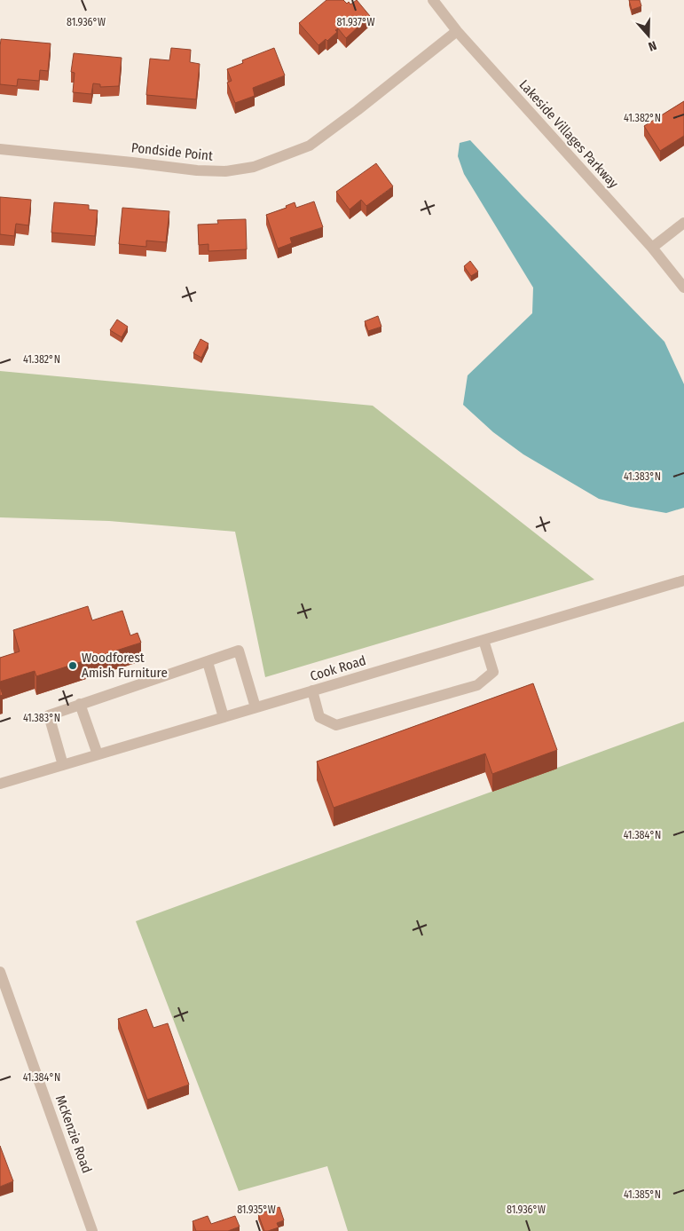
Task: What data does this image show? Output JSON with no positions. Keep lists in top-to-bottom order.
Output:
{
  "streets": {
    "street": [
      "Lakeside Villages Parkway",
      "Pondside Point",
      "Cook Road",
      "McKenzie Road"
    ]
  },
  "crossings": [
    ["Lakeside Villages Parkway", "Pondside Point"]
  ],
  "places": ["Woodforest Amish Furniture"],
  "north": "bottom",
  "coordinates": [
    "81.936°W",
    "81.937°W",
    "41.382°N",
    "41.383°N",
    "41.384°N",
    "41.385°N",
    "81.935°W"
  ]
}
